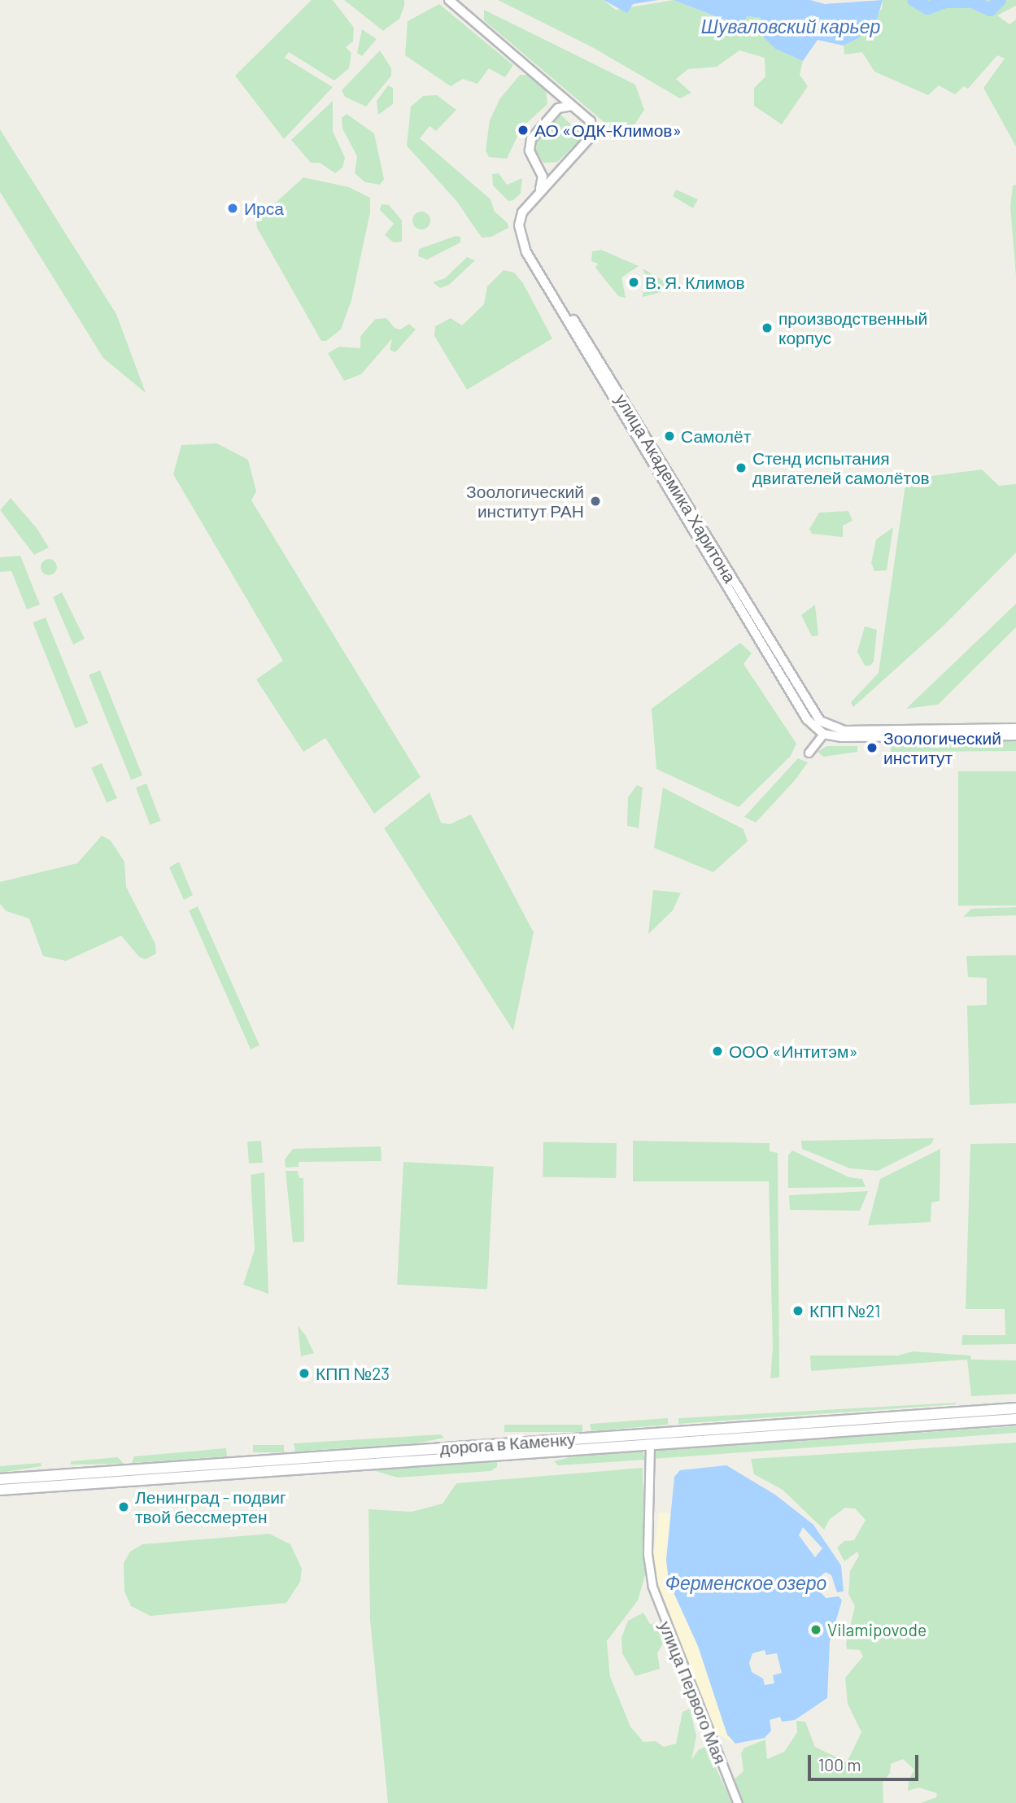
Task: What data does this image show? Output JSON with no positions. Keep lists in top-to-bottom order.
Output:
{
  "streets": {
    "main road": ["дорога в Каменку"],
    "street": ["улица Академика Харитона", "улица Первого Мая"]
  },
  "crossings": [
    ["дорога в Каменку", "улица Первого Мая"]
  ],
  "water": ["Шуваловский карьер", "Ферменское озеро"],
  "places": [
    "АО «ОДК-Климов»",
    "Ирса",
    "В. Я. Климов",
    "производственный корпус",
    "Самолёт",
    "Стенд испытания двигателей самолётов",
    "Зоологический институт РАН",
    "Зоологический институт",
    "ООО «Интитэм»",
    "КПП №21",
    "КПП №23",
    "Ленинград - подвиг твой бессмертен",
    "Vilamipovode"
  ],
  "scale_bar": "100 m"
}
